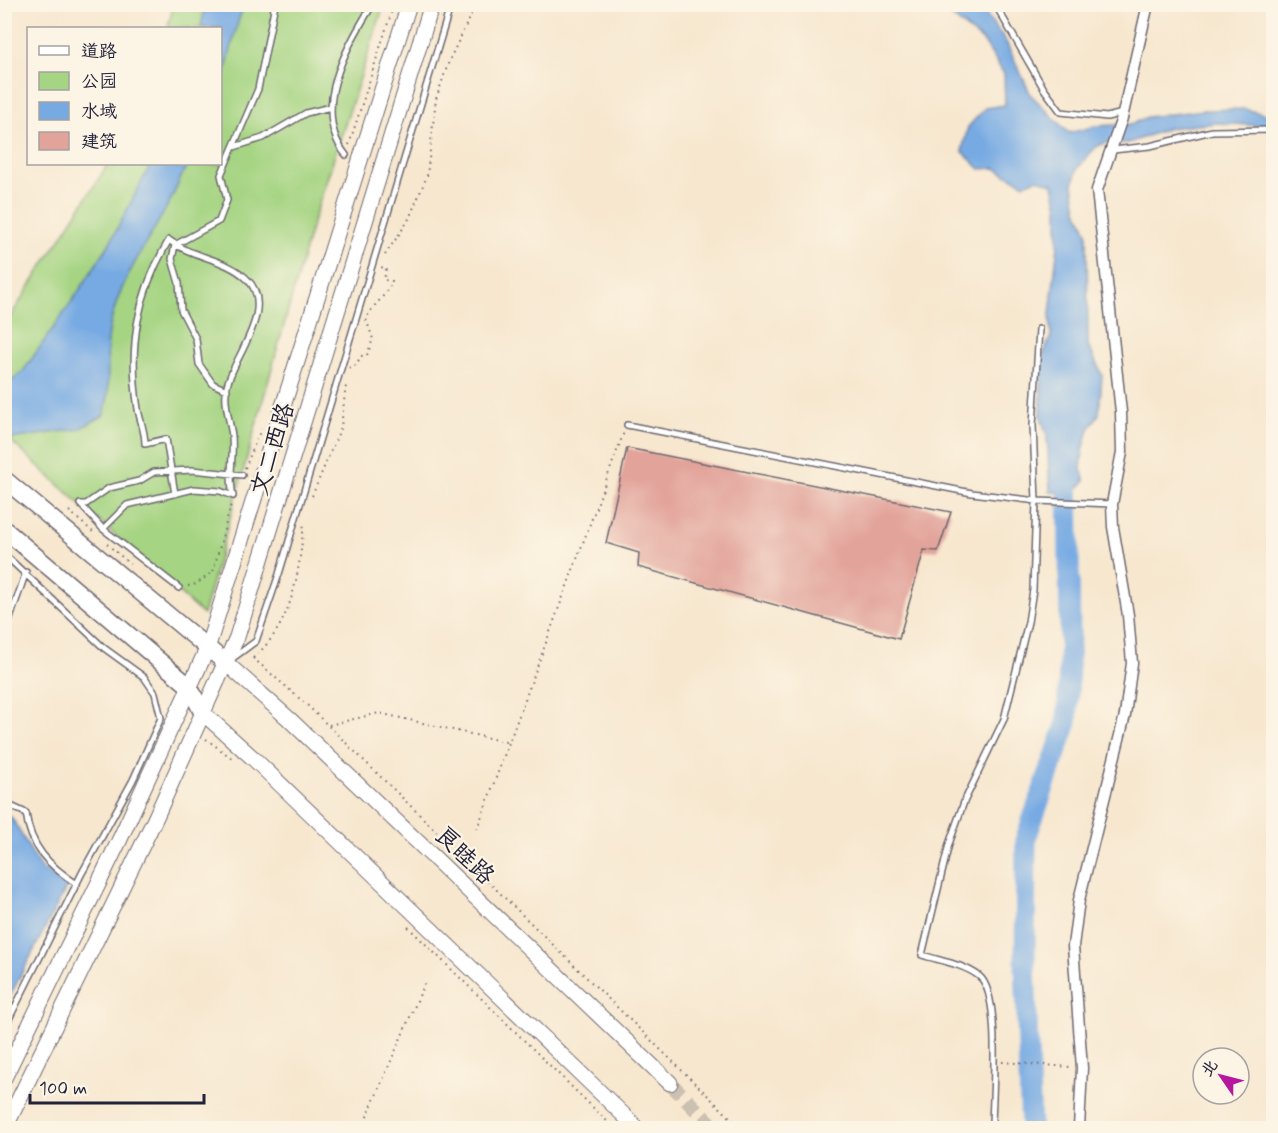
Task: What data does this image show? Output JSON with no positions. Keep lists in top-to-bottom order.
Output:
{
  "streets": {
    "main road": ["文二西路", "良睦路"]
  },
  "crossings": [
    ["文二西路", "良睦路"]
  ],
  "legend": [
    "道路",
    "公园",
    "水域",
    "建筑"
  ],
  "scale_bar": "100 m",
  "north": "top left"
}
